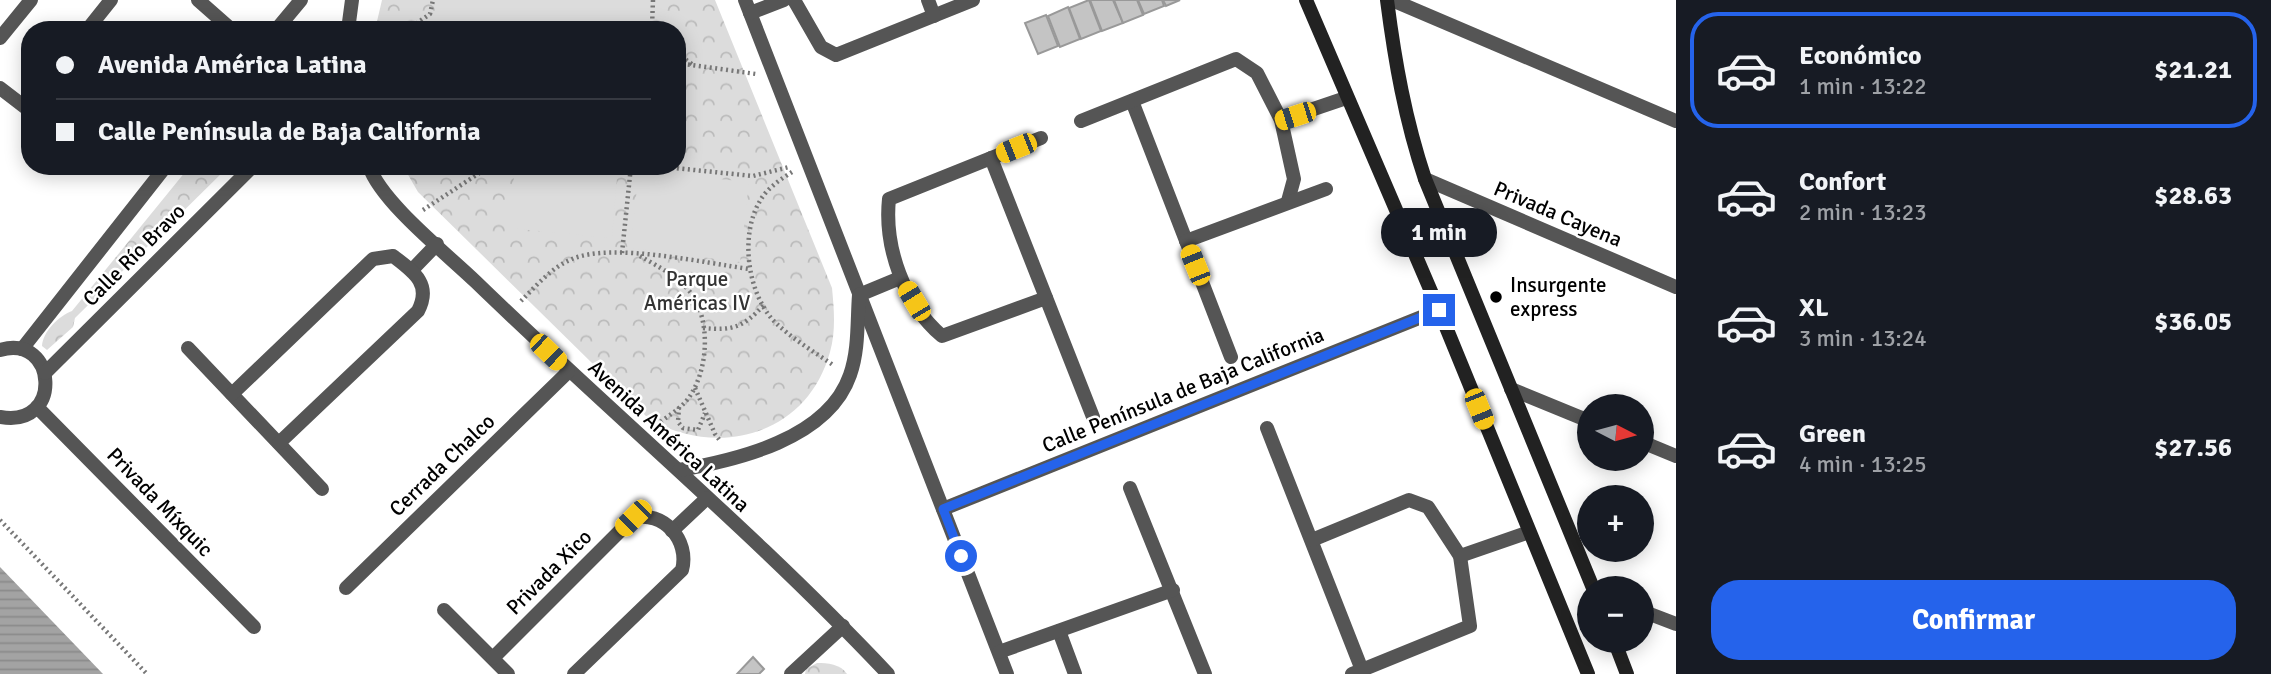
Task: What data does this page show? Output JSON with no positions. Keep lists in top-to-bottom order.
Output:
{
  "streets": {
    "street": [
      "Privada Cayena",
      "Calle Río Bravo",
      "Calle Península de Baja California",
      "Avenida América Latina",
      "Cerrada Chalco",
      "Privada Míxquic",
      "Privada Xico"
    ]
  },
  "crossings": [
    ["Avenida América Latina", "Cerrada Chalco"]
  ],
  "parks": ["Parque Américas IV"],
  "places": ["Insurgente express"],
  "north": "right",
  "page": {
    "list": [
      {
        "name": "Económico",
        "note": "1 min · 13:22",
        "value": "$21.21"
      },
      {
        "name": "Confort",
        "note": "2 min · 13:23",
        "value": "$28.63"
      },
      {
        "name": "XL",
        "note": "3 min · 13:24",
        "value": "$36.05"
      },
      {
        "name": "Green",
        "note": "4 min · 13:25",
        "value": "$27.56"
      }
    ],
    "banner": ["Avenida América Latina", "Calle Península de Baja California"],
    "bubble": "1 min",
    "map_buttons": ["+", "−"],
    "buttons": "Confirmar"
  }
}
